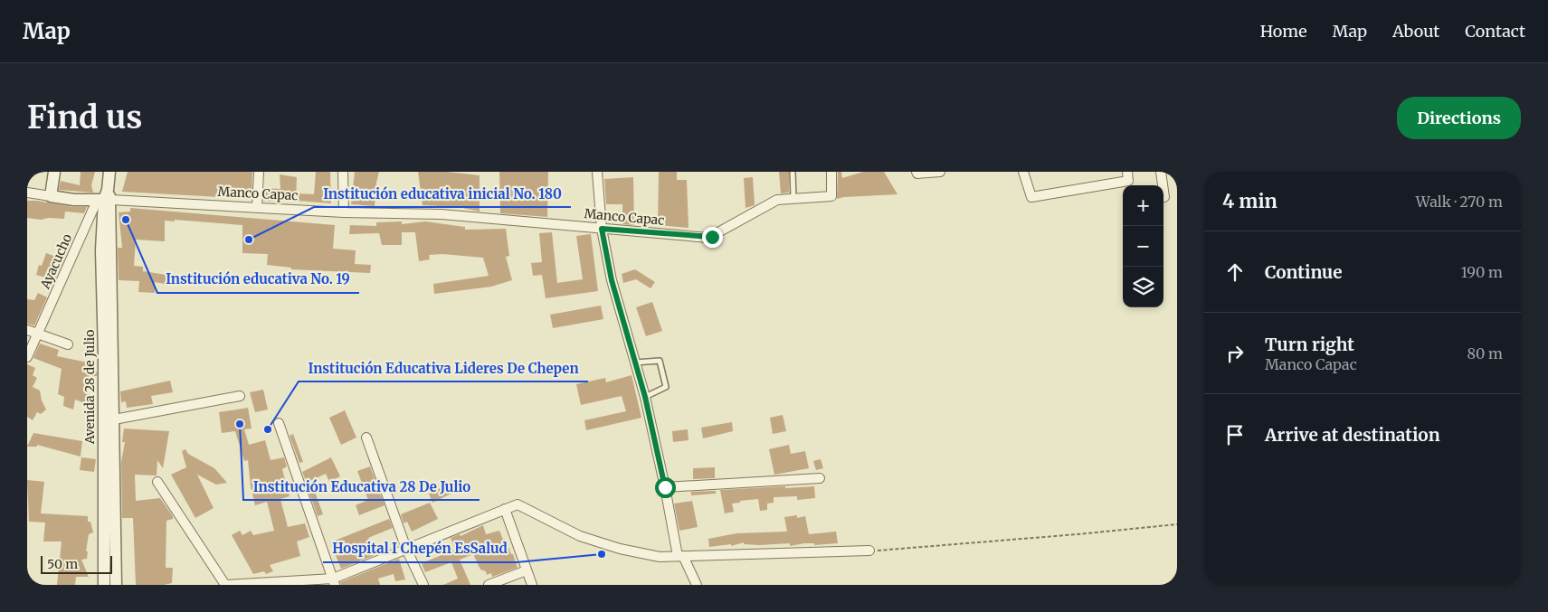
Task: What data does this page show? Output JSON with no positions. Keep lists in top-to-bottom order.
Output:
{
  "streets": {
    "street": ["Manco Capac", "Ayacucho", "Avenida 28 de Julio"]
  },
  "crossings": [
    ["Manco Capac", "Ayacucho"],
    ["Manco Capac", "Avenida 28 de Julio"],
    ["Ayacucho", "Avenida 28 de Julio"]
  ],
  "places": [
    "Institución educativa No. 19",
    "Institución educativa inicial No. 180",
    "Institución Educativa 28 De Julio",
    "Institución Educativa Lideres De Chepen",
    "Hospital I Chepén EsSalud"
  ],
  "scale_bar": "50 m",
  "page": {
    "header": "Map",
    "nav": [
      "Home",
      "Map",
      "About",
      "Contact"
    ],
    "buttons": "Directions",
    "title": "Find us",
    "heading": ["4 min", "Walk · 270 m"],
    "map_buttons": ["+", "−"],
    "list": [
      ["Continue", "190 m"],
      ["Turn right", "Manco Capac", "80 m"],
      "Arrive at destination"
    ],
    "scale": "50 m"
  }
}
